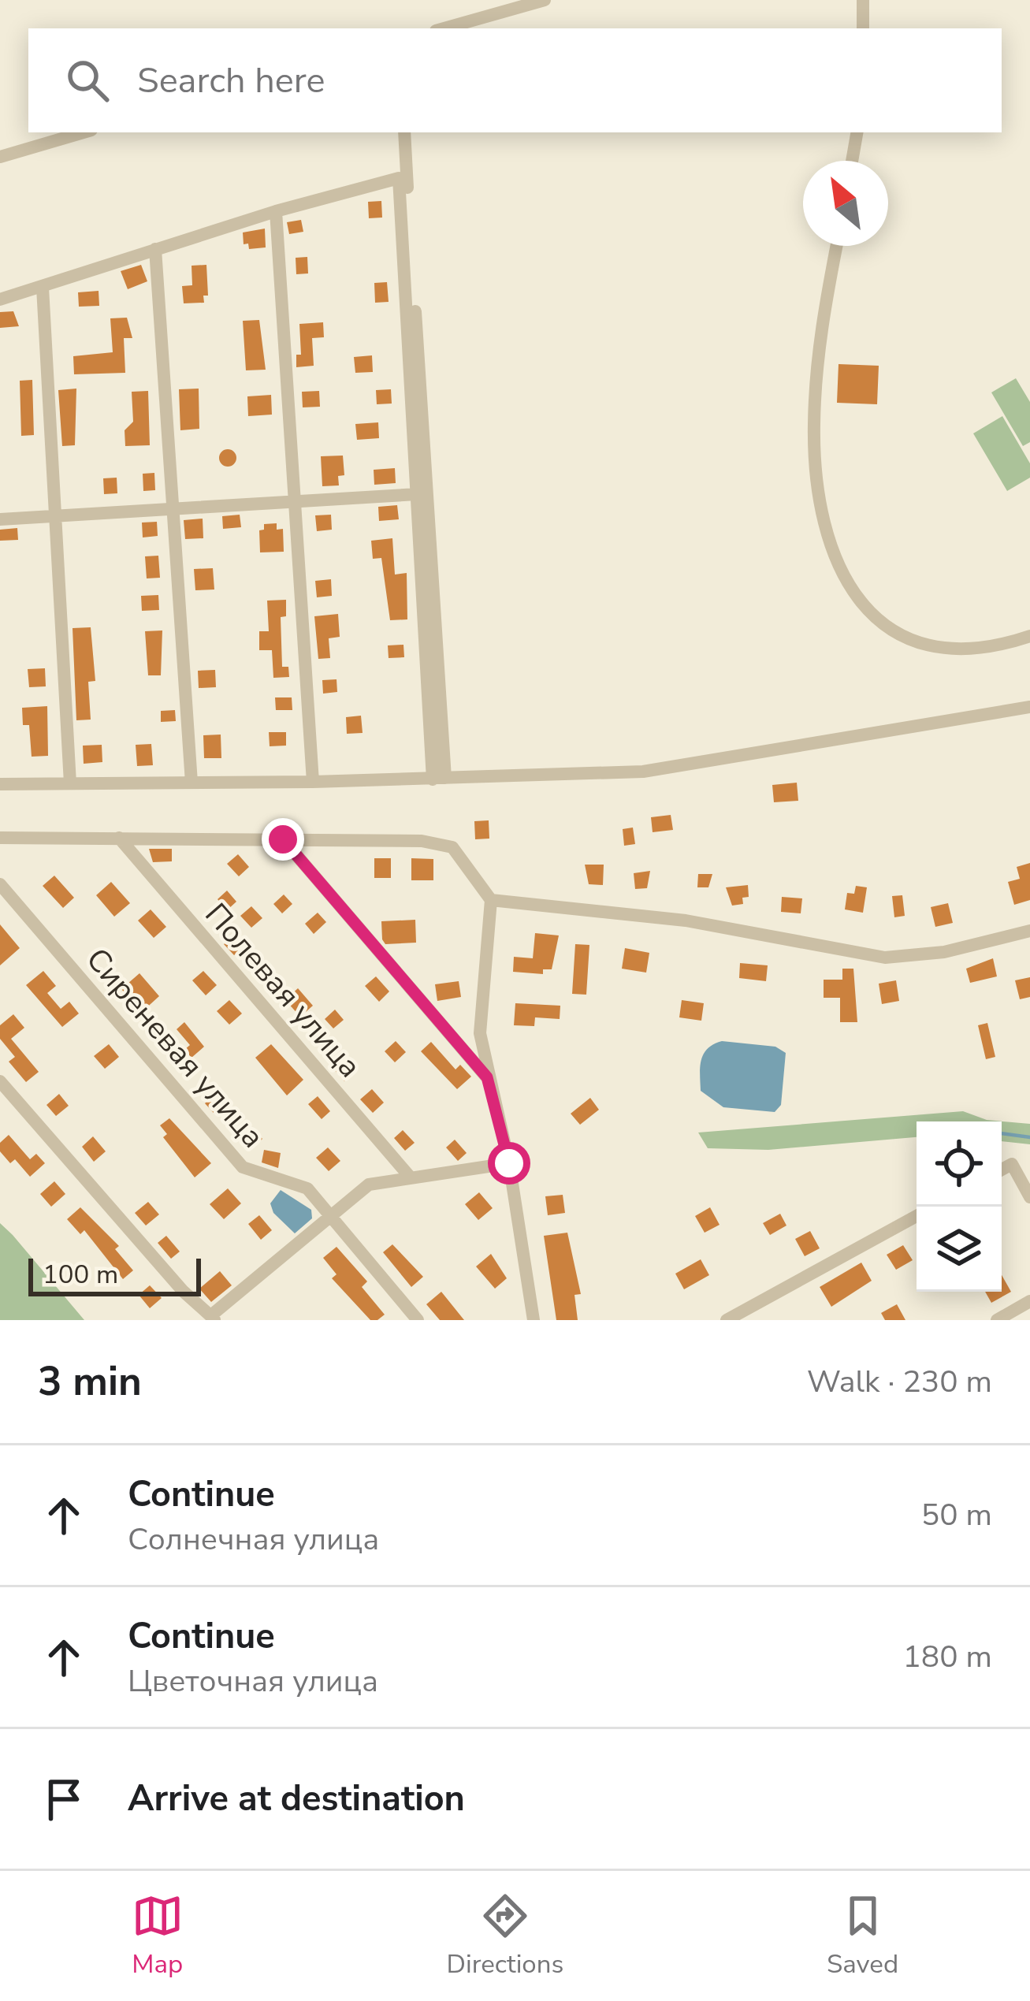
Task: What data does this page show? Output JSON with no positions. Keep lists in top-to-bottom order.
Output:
{
  "streets": {
    "street": ["Полевая улица", "Сиреневая улица"]
  },
  "scale_bar": "100 m",
  "north": "top left",
  "page": {
    "search": "Search here",
    "scale": "100 m",
    "heading": ["3 min", "Walk · 230 m"],
    "list": [
      ["Continue", "Солнечная улица", "50 m"],
      ["Continue", "Цветочная улица", "180 m"],
      "Arrive at destination"
    ],
    "nav": ["Map", "Directions", "Saved"]
  }
}
